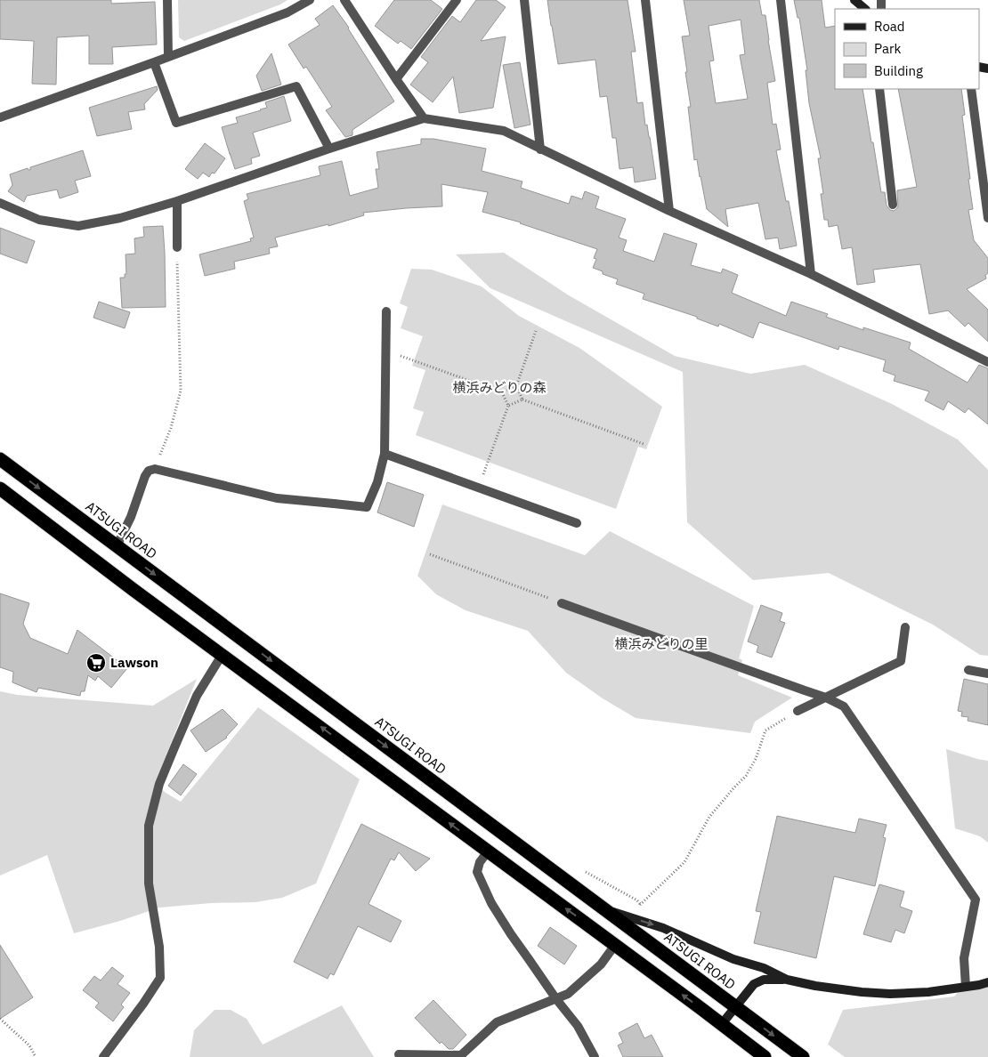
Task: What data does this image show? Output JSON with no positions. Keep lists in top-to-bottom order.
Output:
{
  "streets": {
    "highway": ["ATSUGI ROAD"]
  },
  "parks": ["横浜みどりの森", "横浜みどりの里"],
  "places": {
    "supermarket": ["Lawson"]
  },
  "legend": ["Road", "Park", "Building"]
}
